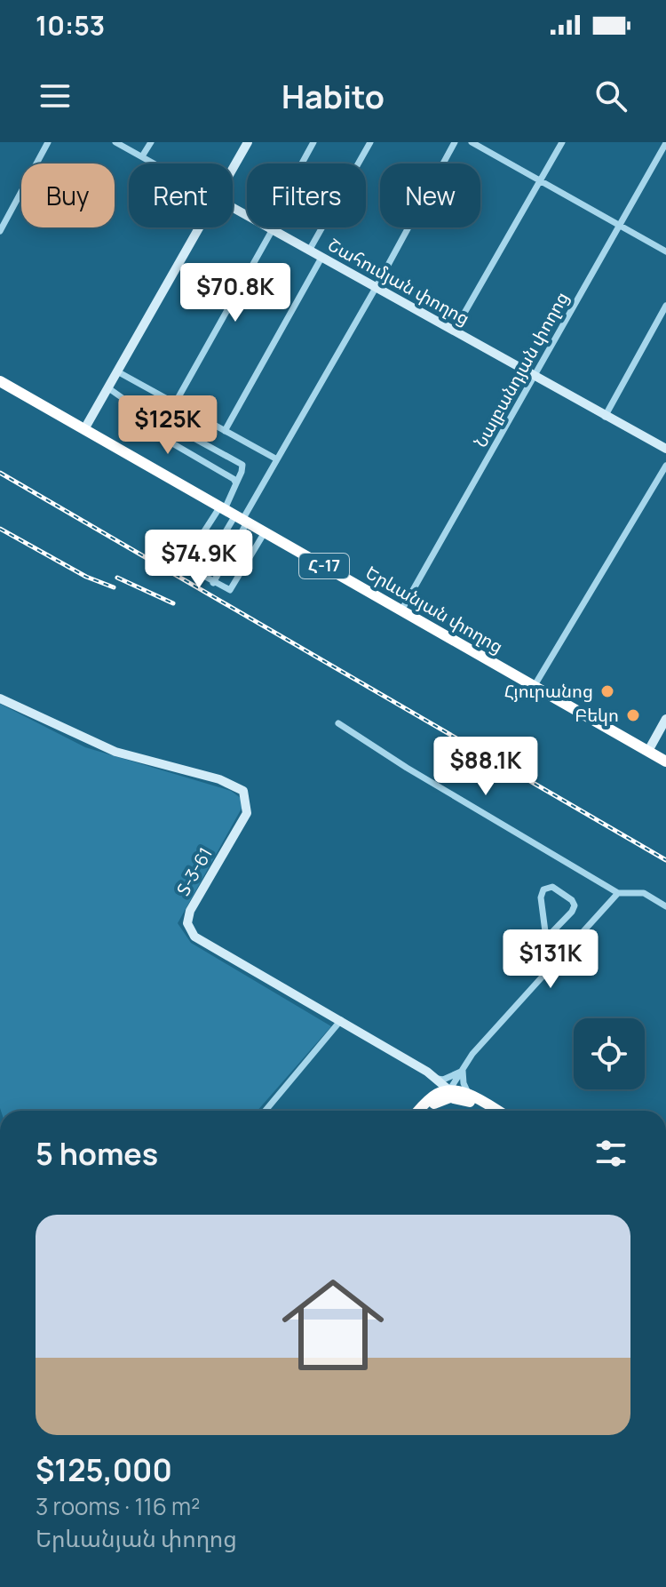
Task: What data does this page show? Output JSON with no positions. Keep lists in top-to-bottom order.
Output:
{
  "streets": {
    "highway": ["Հ-17", "Երևանյան փողոց"],
    "street": ["Շահումյան փողոց", "Նալբանդյան փողոց", "Տ-3-61"]
  },
  "crossings": [
    ["Շահումյան փողոց", "Նալբանդյան փողոց"],
    ["Նալբանդյան փողոց", "Երևանյան փողոց"]
  ],
  "places": ["Հյուրանոց", "Բեկո"],
  "page": {
    "status": "10:53",
    "header": "Habito",
    "chip": [
      "Buy",
      "Rent",
      "Filters",
      "New"
    ],
    "price": [
      "$70.8K",
      "$125K",
      "$74.9K",
      "$88.1K",
      "$131K"
    ],
    "heading": "5 homes",
    "list": [
      {
        "name": "$125,000",
        "note": "3 rooms · 116 m² · Երևանյան փողոց"
      }
    ]
  }
}
